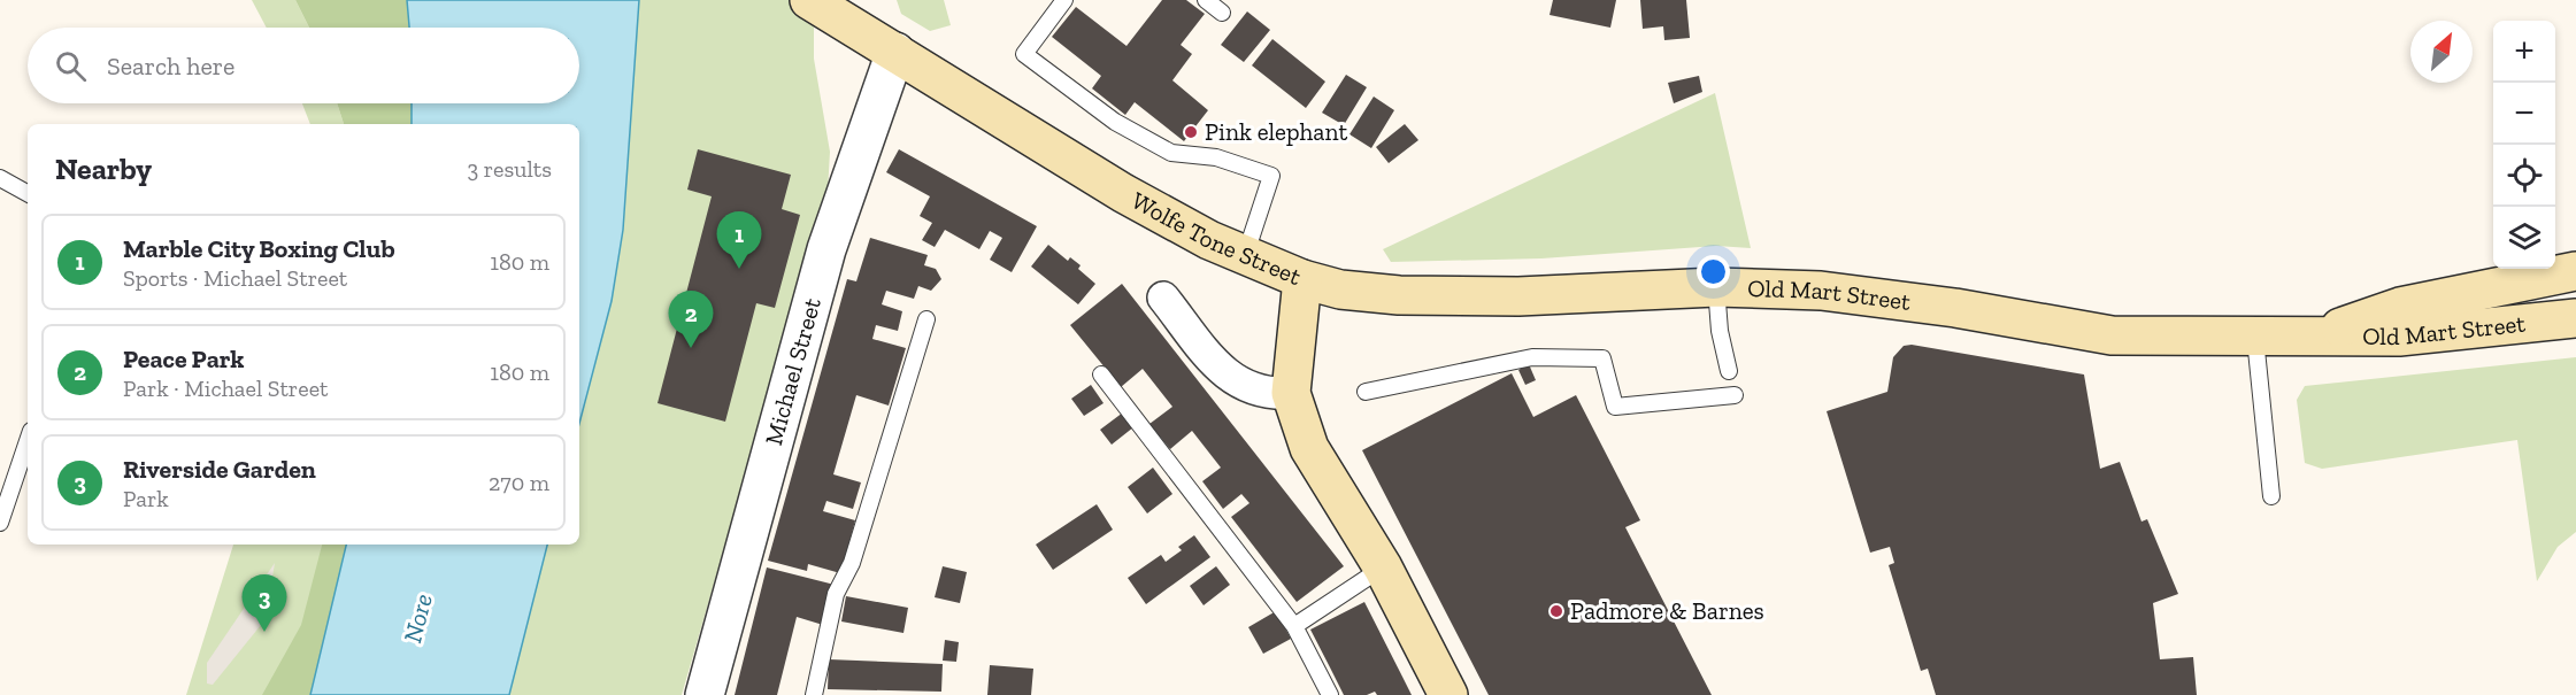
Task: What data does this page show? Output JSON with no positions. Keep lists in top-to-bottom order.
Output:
{
  "streets": {
    "main road": ["Wolfe Tone Street", "Old Mart Street"],
    "street": ["Michael Street"]
  },
  "crossings": [
    ["Wolfe Tone Street", "Old Mart Street"],
    ["Wolfe Tone Street", "Michael Street"]
  ],
  "water": ["Nore"],
  "places": ["Pink elephant", "Padmore & Barnes"],
  "north": "top right",
  "page": {
    "map_buttons": ["+", "−"],
    "search": "Search here",
    "heading": ["Nearby", "3 results"],
    "pins": ["1", "2", "3"],
    "list": [
      {
        "mark": "1",
        "name": "Marble City Boxing Club",
        "note": "Sports · Michael Street",
        "value": "180 m"
      },
      {
        "mark": "2",
        "name": "Peace Park",
        "note": "Park · Michael Street",
        "value": "180 m"
      },
      {
        "mark": "3",
        "name": "Riverside Garden",
        "note": "Park",
        "value": "270 m"
      }
    ]
  }
}
